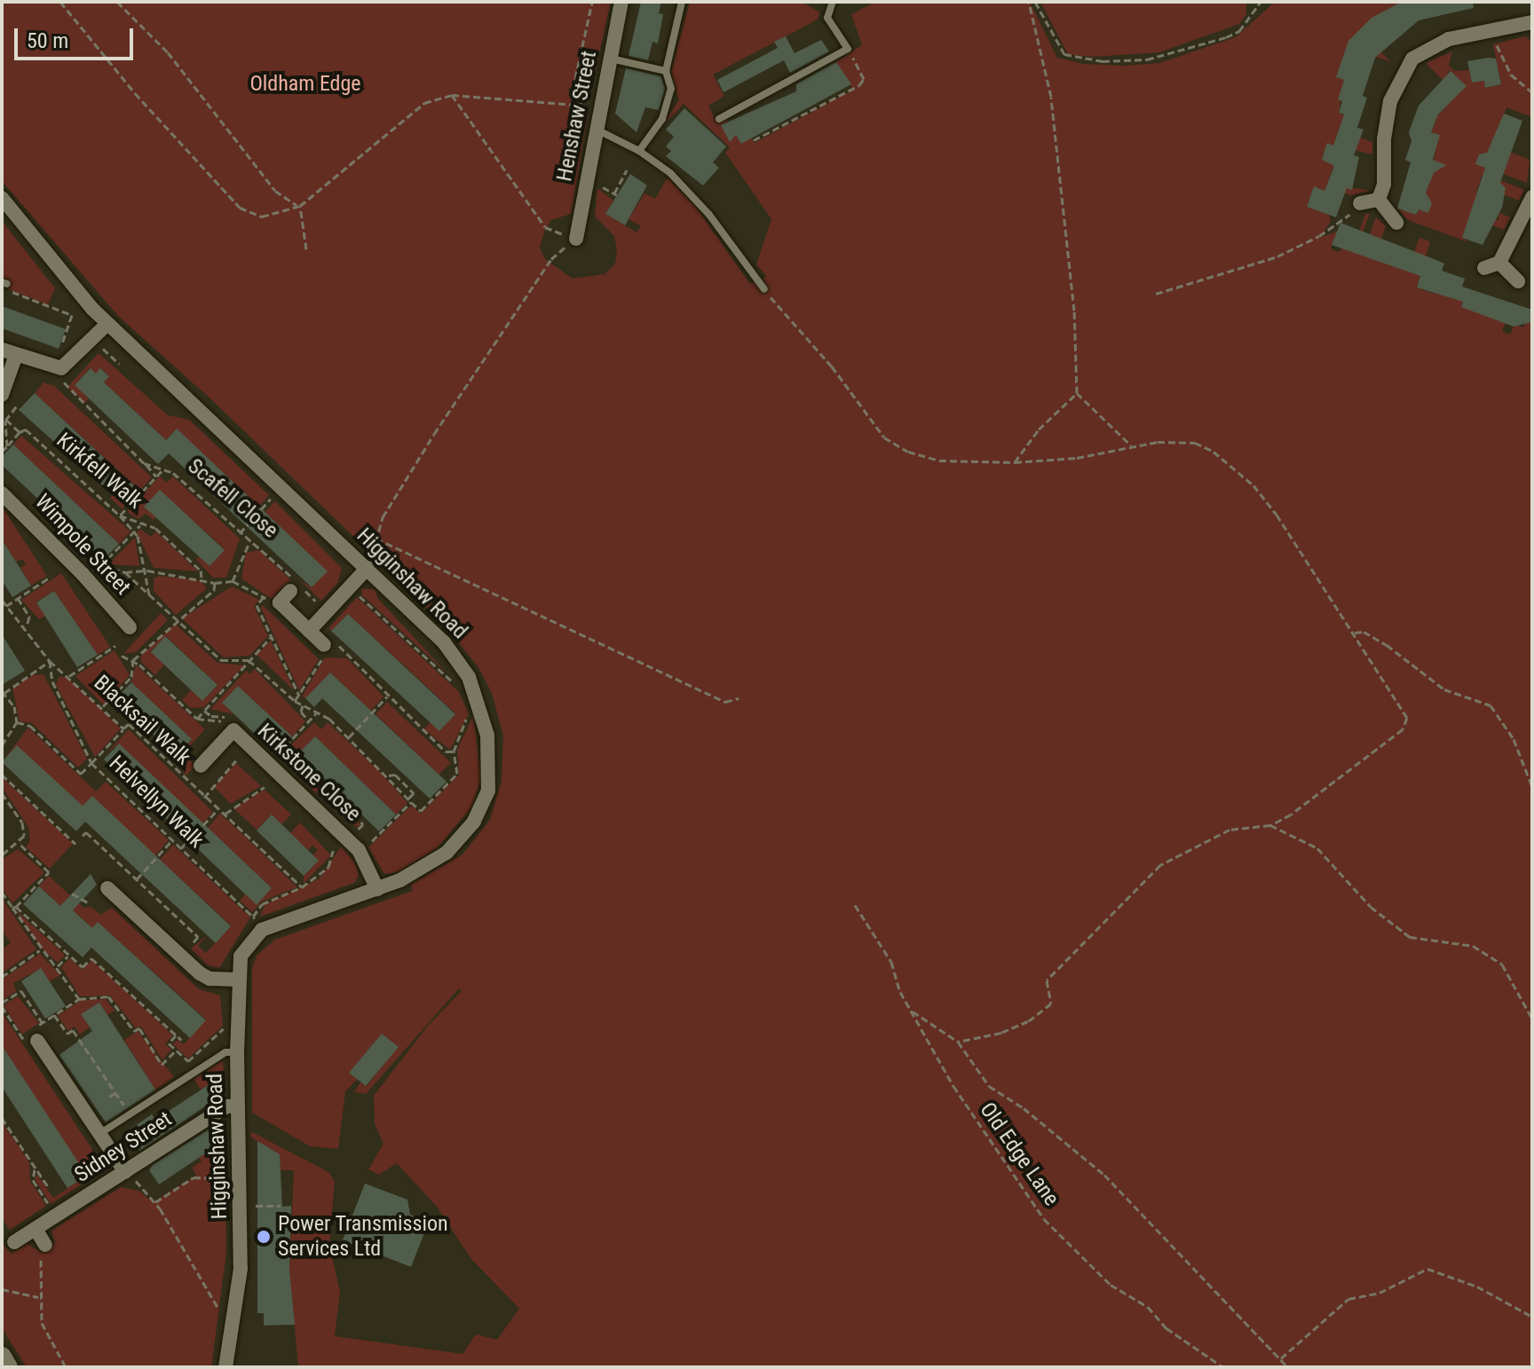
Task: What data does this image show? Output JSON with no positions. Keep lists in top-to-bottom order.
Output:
{
  "streets": {
    "street": [
      "Henshaw Street",
      "Wimpole Street",
      "Higginshaw Road",
      "Kirkstone Close",
      "Sidney Street"
    ],
    "path": [
      "Kirkfell Walk",
      "Scafell Close",
      "Blacksail Walk",
      "Helvellyn Walk",
      "Old Edge Lane"
    ]
  },
  "crossings": [
    ["Higginshaw Road", "Kirkstone Close"],
    ["Higginshaw Road", "Helvellyn Walk"],
    ["Higginshaw Road", "Sidney Street"]
  ],
  "parks": ["Oldham Edge"],
  "places": ["Power Transmission Services Ltd"],
  "scale_bar": "50 m"
}
